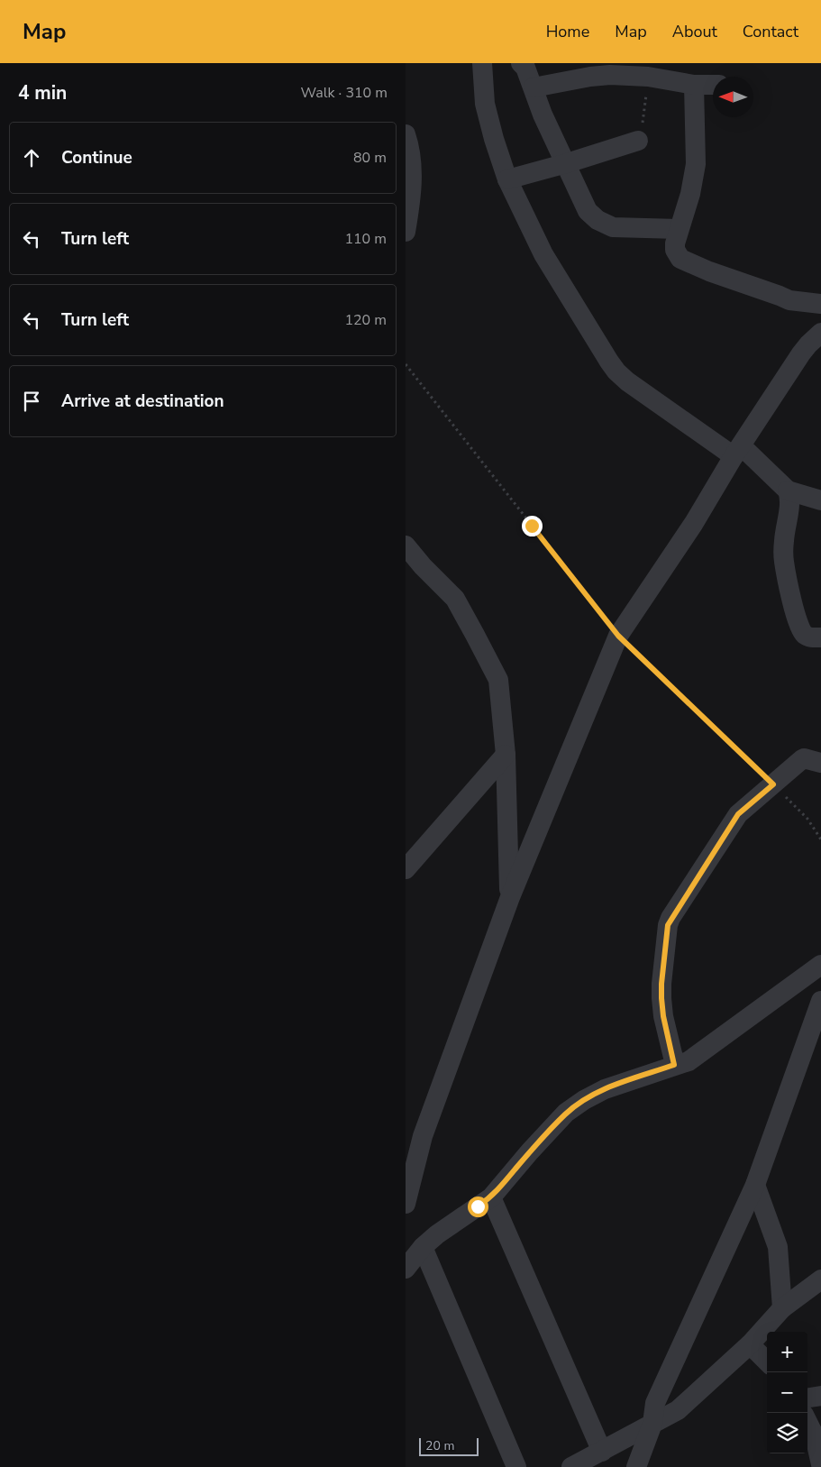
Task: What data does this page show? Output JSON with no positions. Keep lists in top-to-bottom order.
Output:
{
  "scale_bar": "20 m",
  "north": "left",
  "page": {
    "header": "Map",
    "nav": [
      "Home",
      "Map",
      "About",
      "Contact"
    ],
    "heading": ["4 min", "Walk · 310 m"],
    "list": [
      ["Continue", "80 m"],
      ["Turn left", "110 m"],
      ["Turn left", "120 m"],
      "Arrive at destination"
    ],
    "map_buttons": ["+", "−"],
    "scale": "20 m"
  }
}
